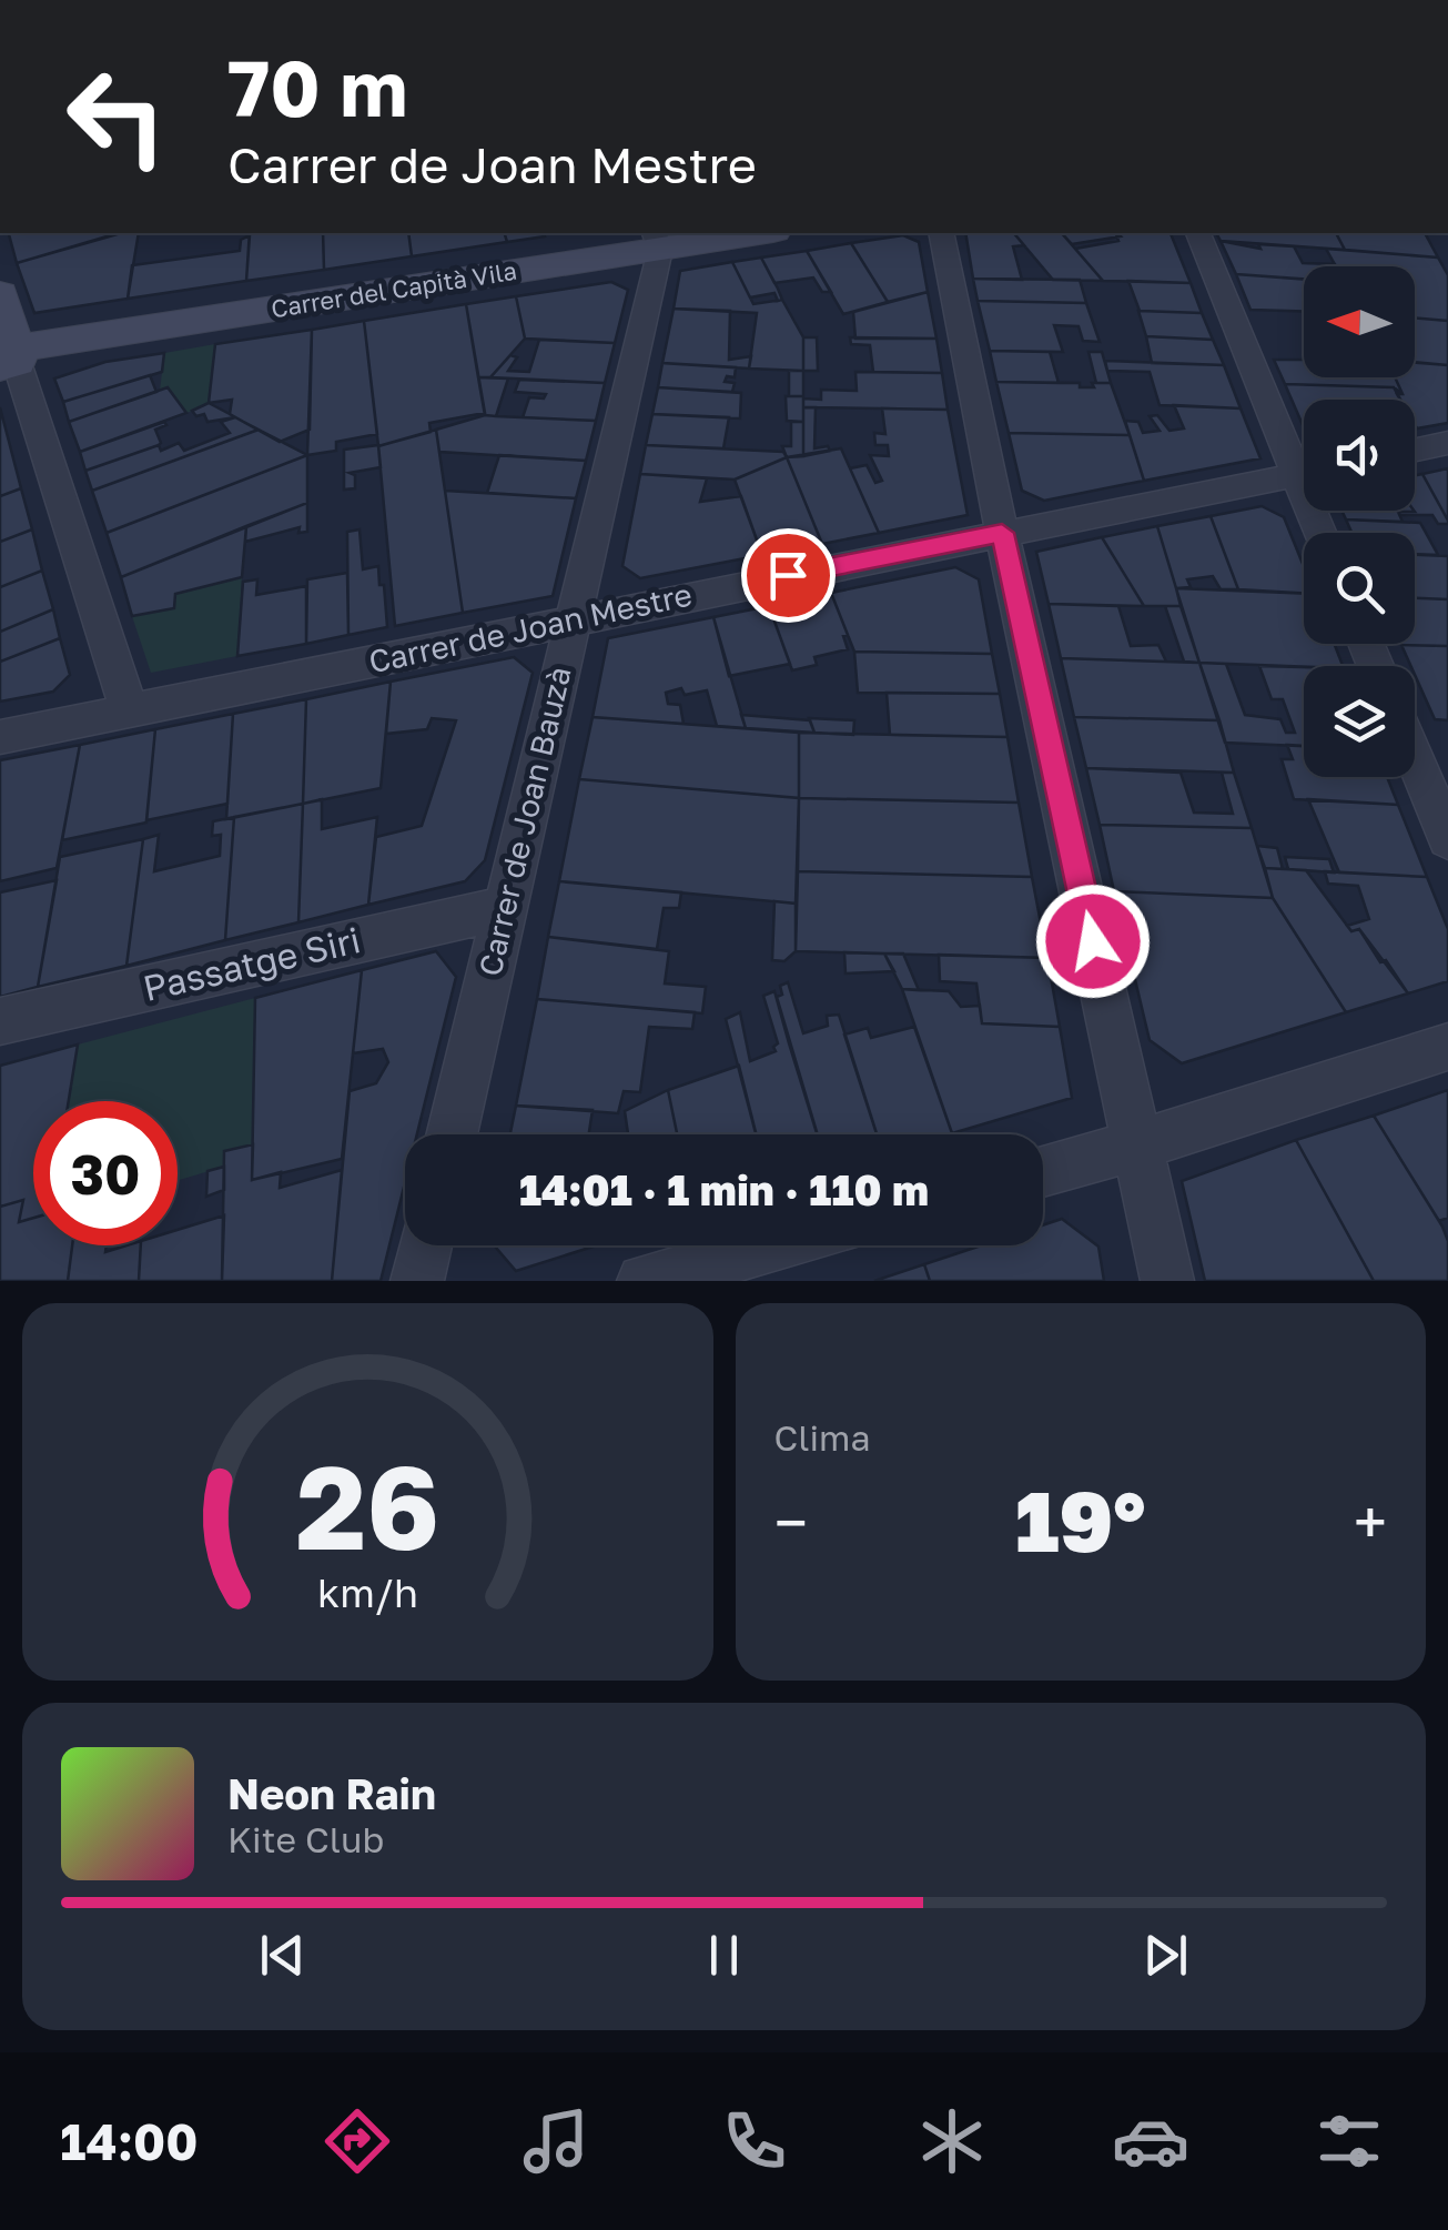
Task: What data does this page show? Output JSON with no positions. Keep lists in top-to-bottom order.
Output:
{
  "streets": {
    "street": [
      "Carrer del Capità Vila",
      "Carrer de Joan Mestre",
      "Carrer de Joan Bauzà",
      "Passatge Siri"
    ]
  },
  "crossings": [
    ["Carrer del Capità Vila", "Carrer de Joan Bauzà"],
    ["Carrer de Joan Mestre", "Carrer de Joan Bauzà"],
    ["Carrer de Joan Bauzà", "Passatge Siri"]
  ],
  "north": "left",
  "page": {
    "turn": ["70 m", "Carrer de Joan Mestre"],
    "limit": "30",
    "trip": "14:01 · 1 min · 110 m",
    "tile": "Clima",
    "heat": ["−", "19°", "+"],
    "song": ["Neon Rain", "Kite Club"],
    "tabs": "14:00",
    "gauge": ["26", "km/h"]
  }
}
